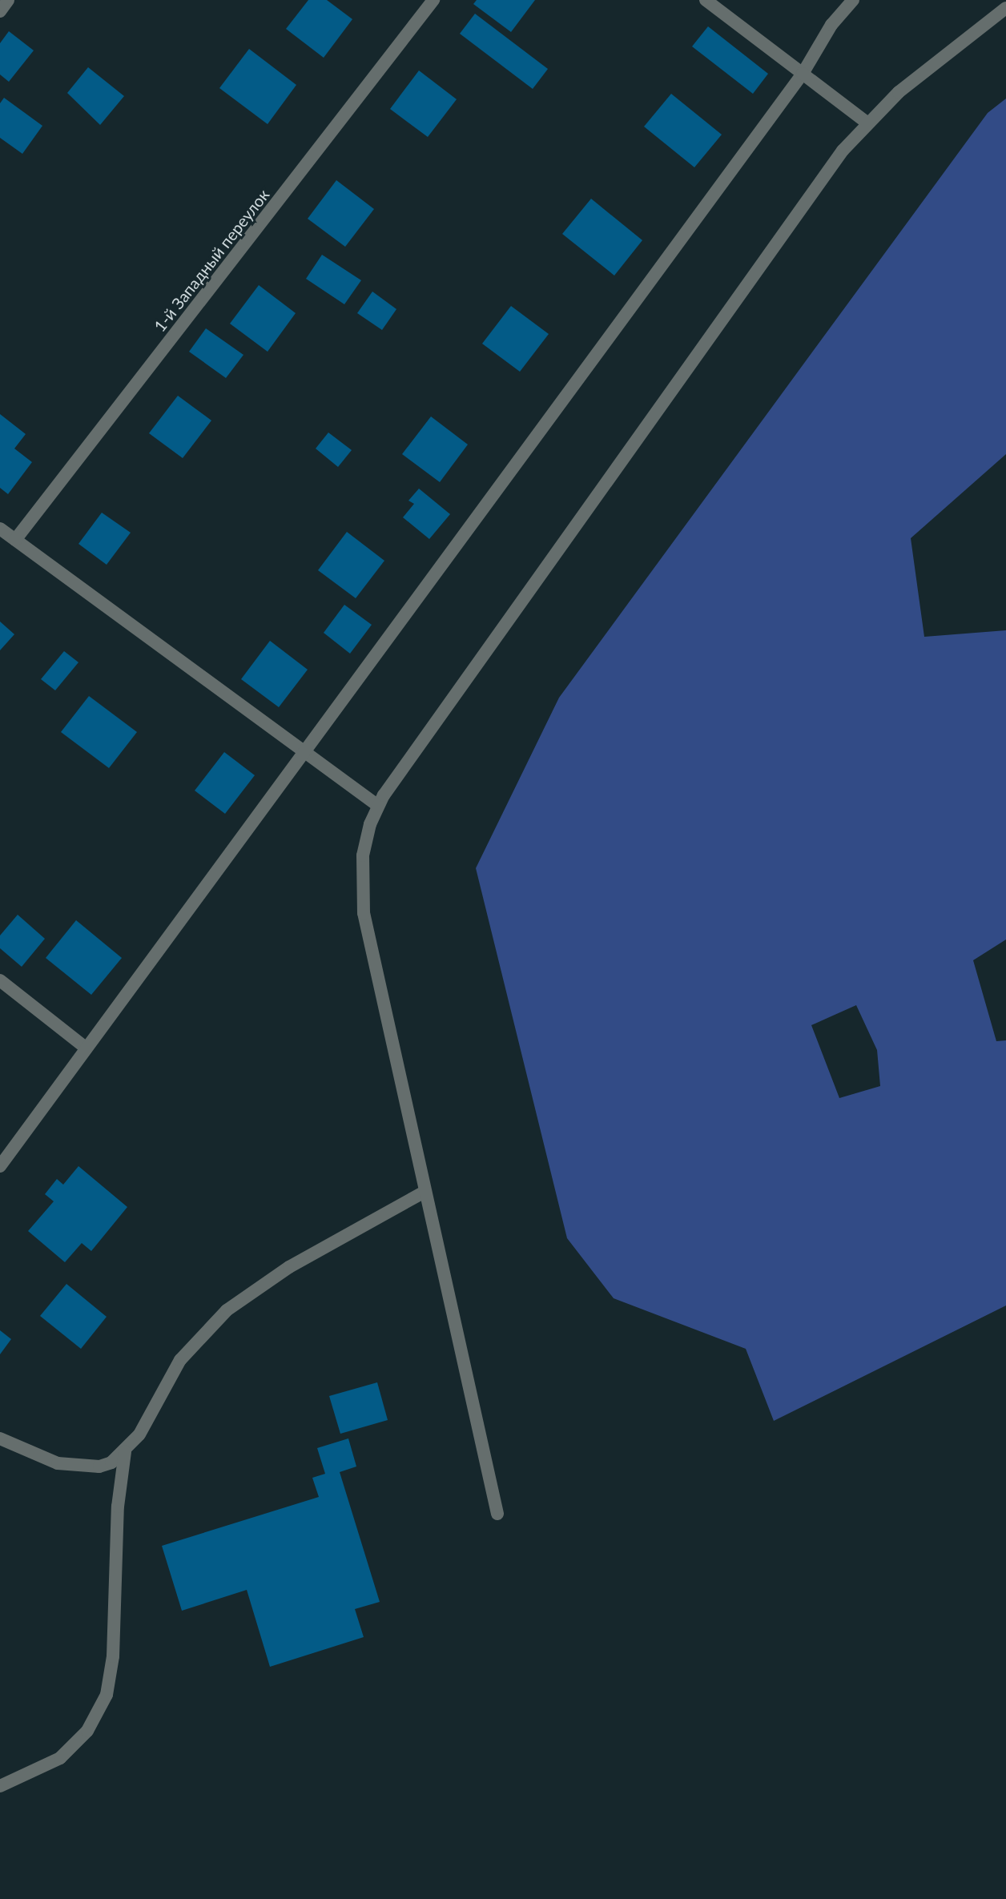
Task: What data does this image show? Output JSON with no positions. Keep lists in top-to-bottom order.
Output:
{
  "streets": {
    "lane": ["1-й Западный переулок"]
  }
}
